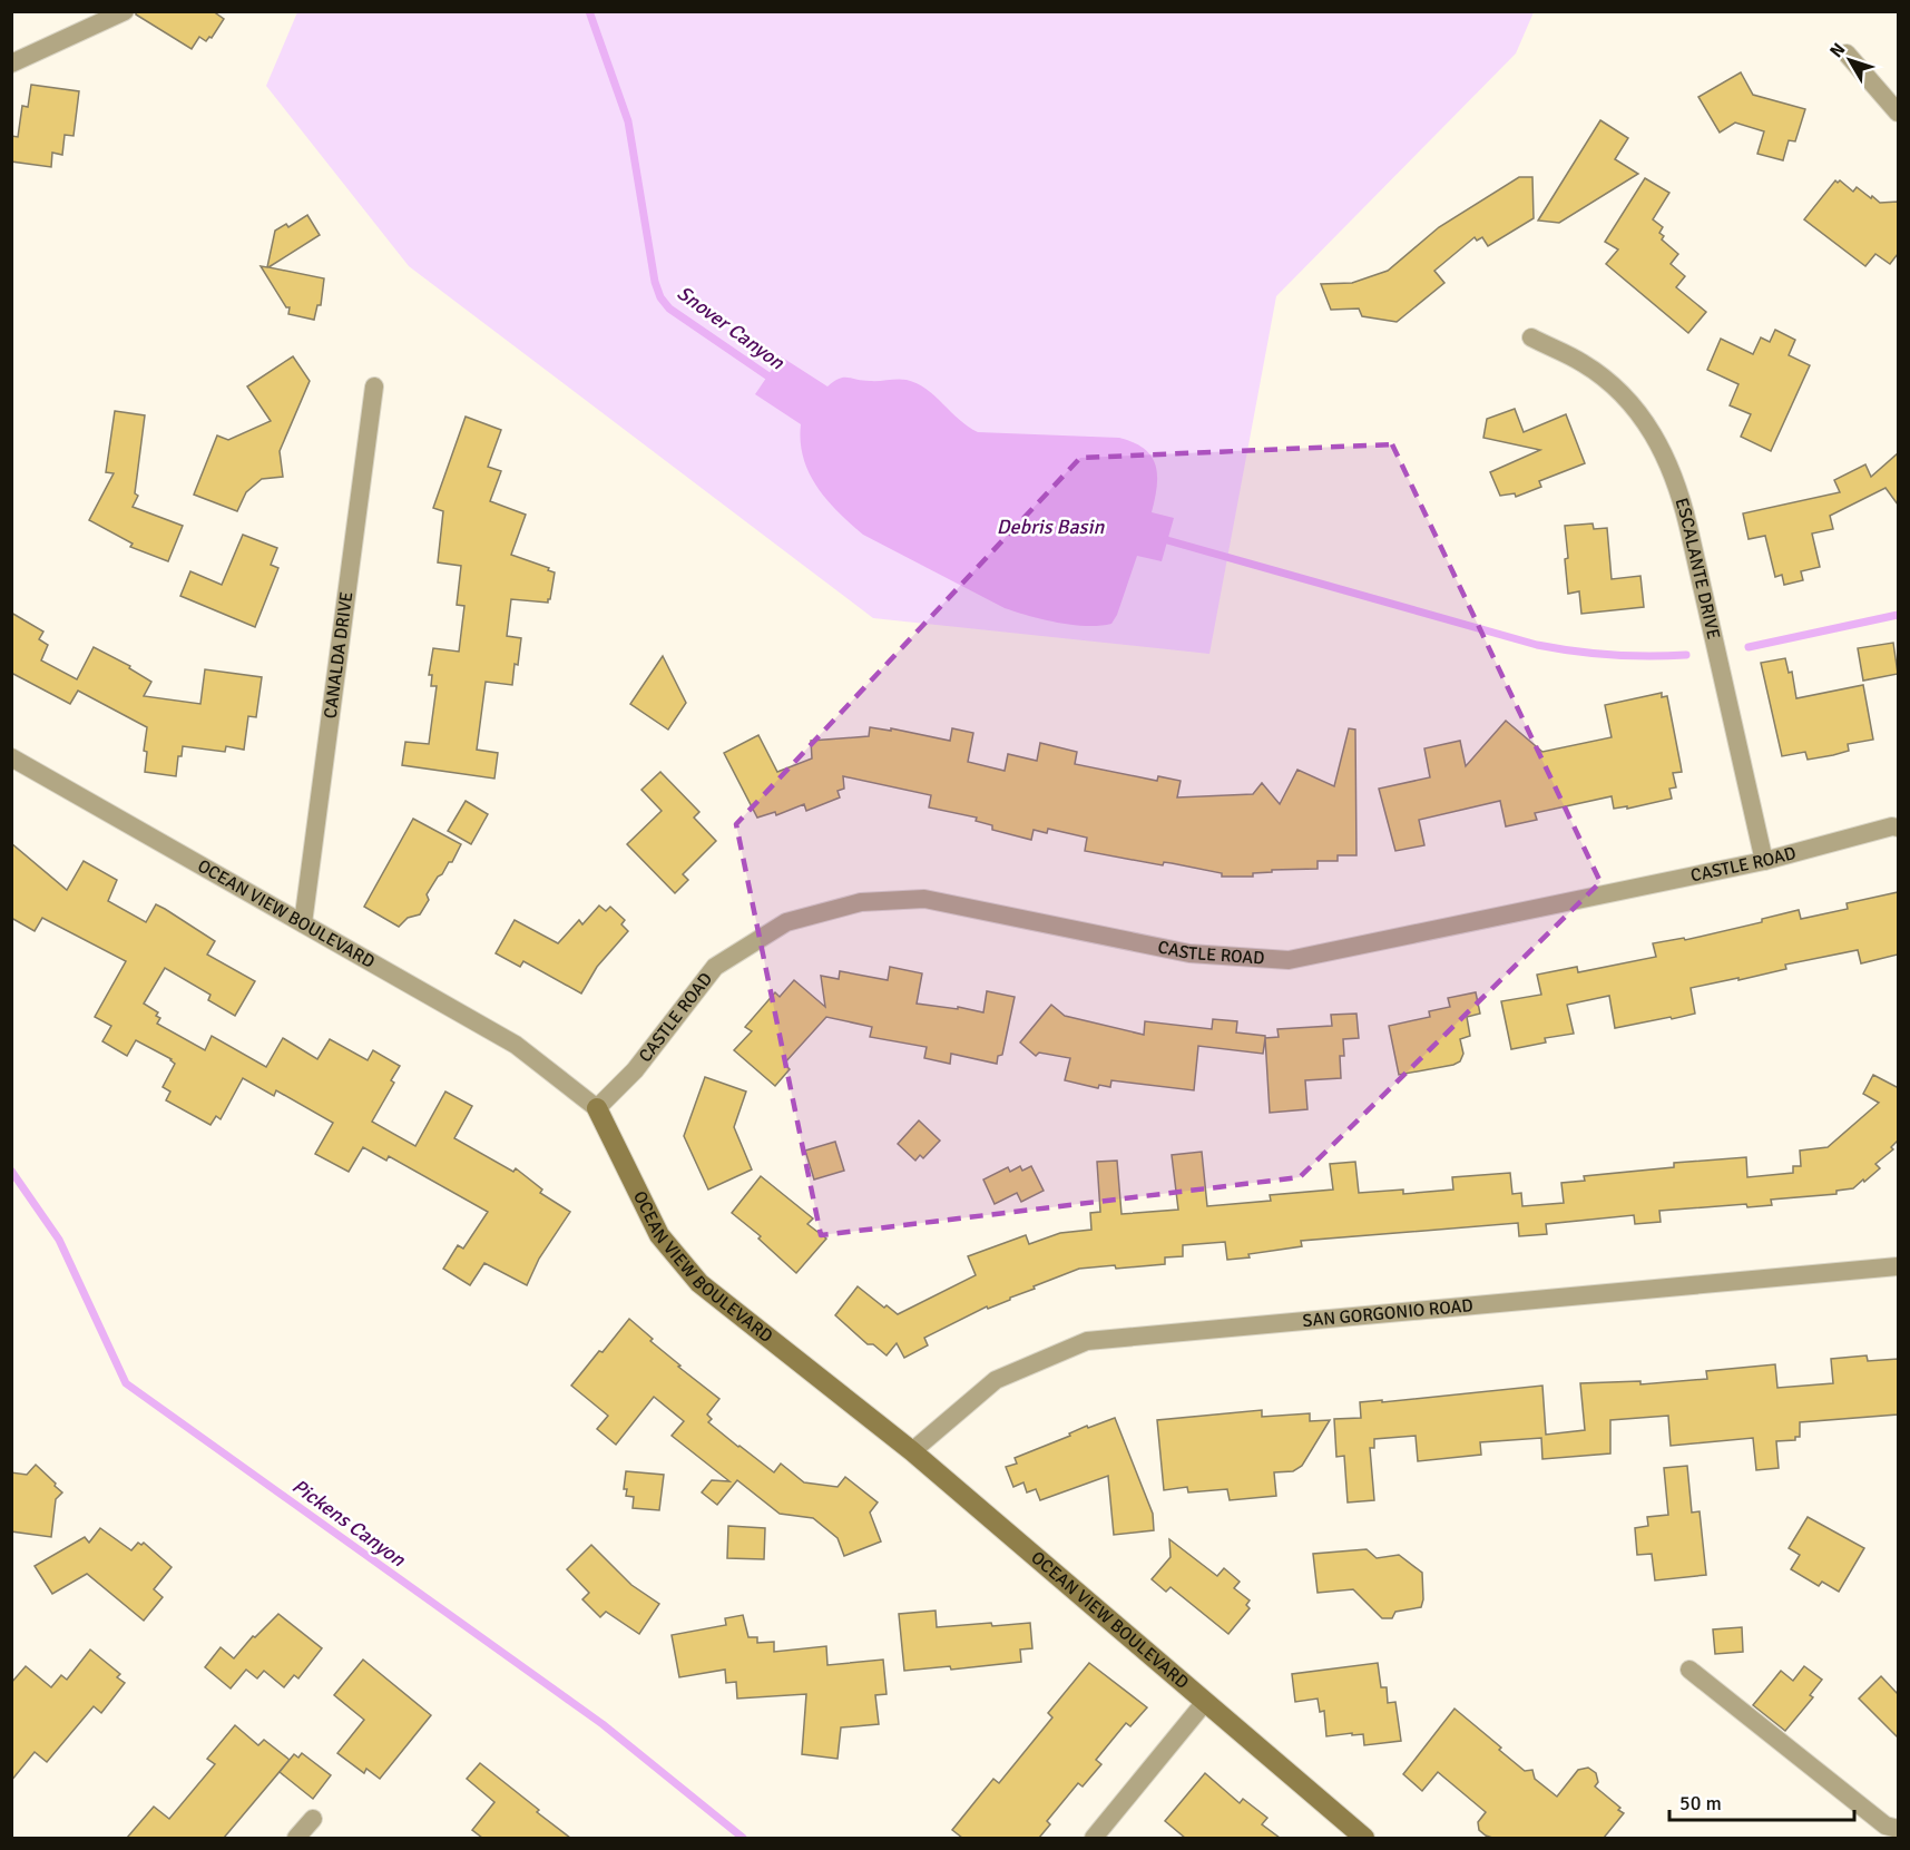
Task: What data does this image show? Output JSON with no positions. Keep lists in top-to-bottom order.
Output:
{
  "streets": {
    "street": [
      "ESCALANTE DRIVE",
      "CANALDA DRIVE",
      "CASTLE ROAD",
      "OCEAN VIEW BOULEVARD",
      "SAN GORGONIO ROAD"
    ]
  },
  "crossings": [
    ["ESCALANTE DRIVE", "CASTLE ROAD"],
    ["CANALDA DRIVE", "OCEAN VIEW BOULEVARD"],
    ["CASTLE ROAD", "OCEAN VIEW BOULEVARD"],
    ["OCEAN VIEW BOULEVARD", "SAN GORGONIO ROAD"]
  ],
  "water": ["Snover Canyon", "Debris Basin", "Pickens Canyon"],
  "scale_bar": "50 m",
  "north": "top left"
}
